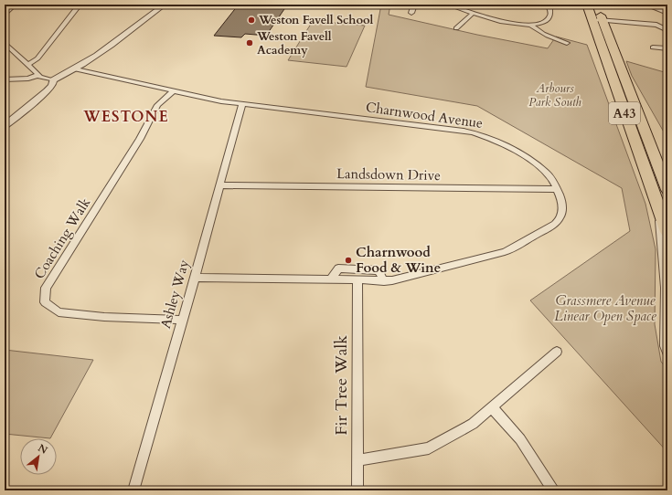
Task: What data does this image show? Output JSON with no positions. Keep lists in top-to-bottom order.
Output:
{
  "streets": {
    "highway": ["A43"],
    "street": [
      "Charnwood Avenue",
      "Landsdown Drive",
      "Coaching Walk",
      "Ashley Way",
      "Fir Tree Walk"
    ]
  },
  "crossings": [
    ["Charnwood Avenue", "Landsdown Drive"],
    ["Charnwood Avenue", "Coaching Walk"],
    ["Charnwood Avenue", "Ashley Way"],
    ["Charnwood Avenue", "Fir Tree Walk"],
    ["Landsdown Drive", "Ashley Way"],
    ["Coaching Walk", "Ashley Way"]
  ],
  "districts": ["WESTONE"],
  "parks": ["Arbours Park South", "Grassmere Avenue Linear Open Space"],
  "places": ["Weston Favell School", "Weston Favell Academy", "Charnwood Food & Wine"],
  "north": "top right"
}
